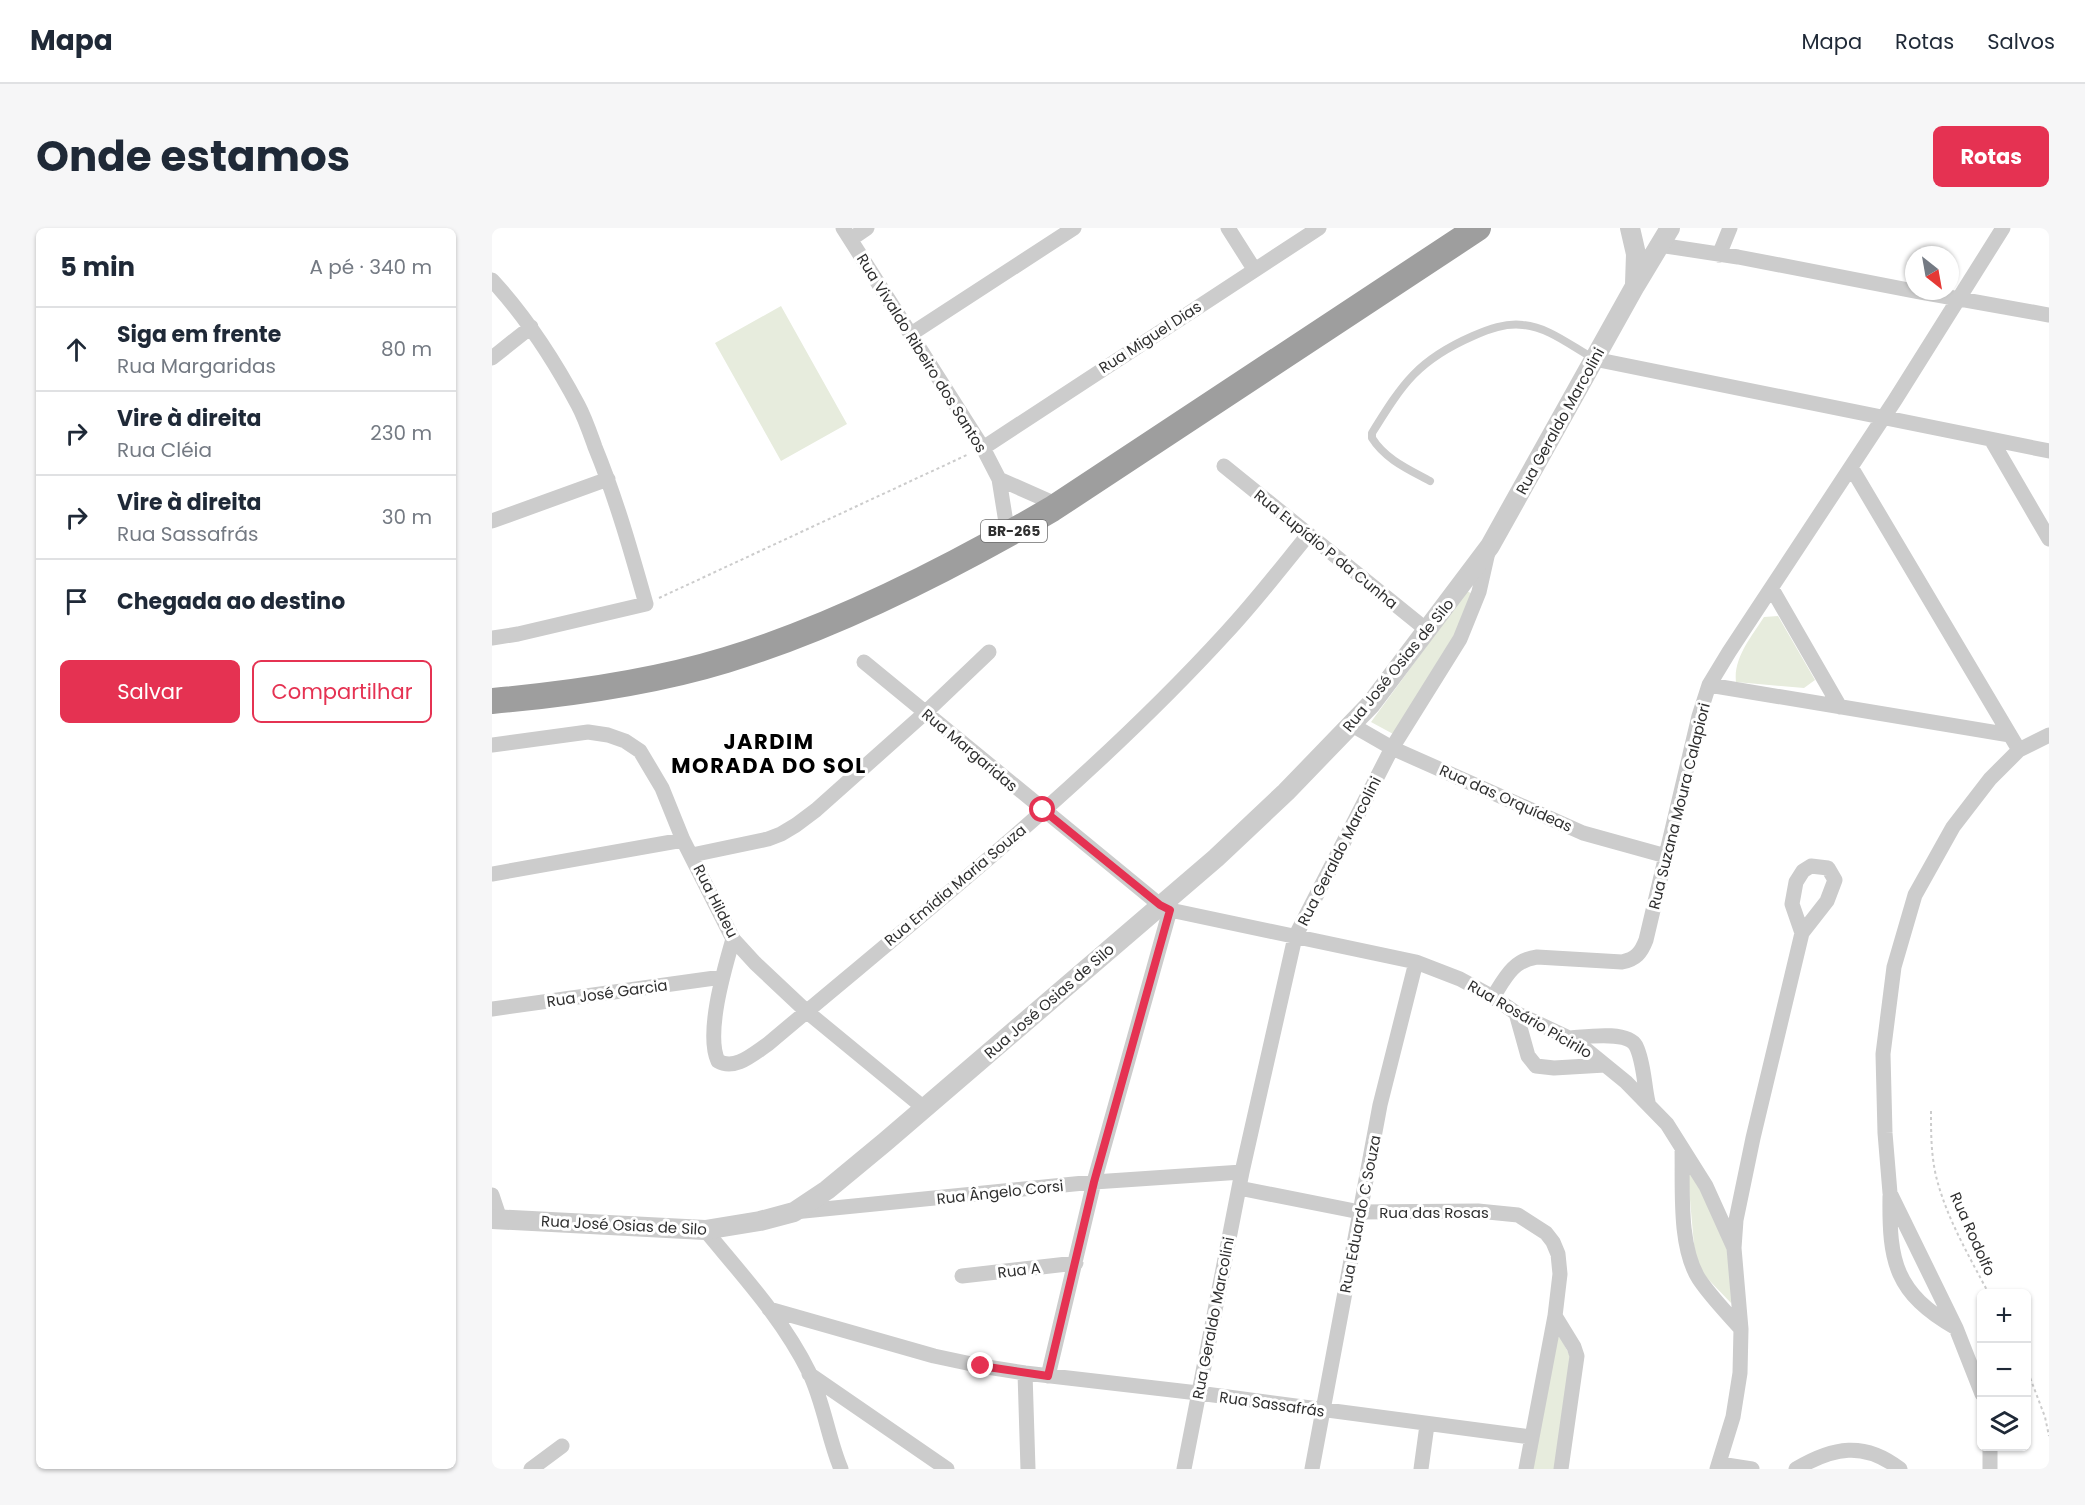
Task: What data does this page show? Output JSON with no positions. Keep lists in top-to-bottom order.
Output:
{
  "streets": {
    "highway": ["BR-265"],
    "street": [
      "Rua Miguel Dias",
      "Rua Vivaldo Ribeiro dos Santos",
      "Rua Geraldo Marcolini",
      "Rua Eupídio P da Cunha",
      "Rua José Osias de Silo",
      "Rua Margaridas",
      "Rua das Orquídeas",
      "Rua Suzana Moura Calapiori",
      "Rua Emídia Maria Souza",
      "Rua Hildeu",
      "Rua José Garcia",
      "Rua Rosário Picirilo",
      "Rua Ângelo Corsi",
      "Rua das Rosas",
      "Rua Eduardo C Souza",
      "Rua A",
      "Rua Sassafrás"
    ],
    "path": ["Rua Rodolfo"]
  },
  "crossings": [
    ["Rua Miguel Dias", "Rua Vivaldo Ribeiro dos Santos"],
    ["Rua Vivaldo Ribeiro dos Santos", "BR-265"],
    ["Rua Geraldo Marcolini", "Rua José Osias de Silo"],
    ["Rua Geraldo Marcolini", "Rua das Orquídeas"],
    ["Rua Geraldo Marcolini", "Rua Rosário Picirilo"],
    ["Rua Geraldo Marcolini", "Rua Ângelo Corsi"],
    ["Rua Geraldo Marcolini", "Rua das Rosas"],
    ["Rua Geraldo Marcolini", "Rua Sassafrás"],
    ["Rua Eupídio P da Cunha", "Rua José Osias de Silo"],
    ["Rua Eupídio P da Cunha", "Rua Emídia Maria Souza"],
    ["Rua José Osias de Silo", "Rua Margaridas"],
    ["Rua José Osias de Silo", "Rua das Orquídeas"],
    ["Rua José Osias de Silo", "Rua Hildeu"],
    ["Rua José Osias de Silo", "Rua Rosário Picirilo"],
    ["Rua José Osias de Silo", "Rua Ângelo Corsi"],
    ["Rua Margaridas", "Rua Emídia Maria Souza"],
    ["Rua Margaridas", "Rua Rosário Picirilo"],
    ["Rua das Orquídeas", "Rua Suzana Moura Calapiori"],
    ["Rua Suzana Moura Calapiori", "Rua Rosário Picirilo"],
    ["Rua Emídia Maria Souza", "Rua Hildeu"],
    ["Rua Emídia Maria Souza", "Rua José Garcia"],
    ["Rua Rosário Picirilo", "Rua Eduardo C Souza"],
    ["Rua das Rosas", "Rua Eduardo C Souza"],
    ["Rua das Rosas", "Rua Sassafrás"],
    ["Rua Eduardo C Souza", "Rua Sassafrás"]
  ],
  "districts": ["JARDIM MORADA DO SOL"],
  "north": "bottom right",
  "page": {
    "header": "Mapa",
    "nav": ["Mapa", "Rotas", "Salvos"],
    "title": "Onde estamos",
    "buttons": [
      "Rotas",
      ["Salvar", "Compartilhar"]
    ],
    "heading": ["5 min", "A pé · 340 m"],
    "list": [
      ["Siga em frente", "Rua Margaridas", "80 m"],
      ["Vire à direita", "Rua Cléia", "230 m"],
      ["Vire à direita", "Rua Sassafrás", "30 m"],
      "Chegada ao destino"
    ],
    "map_buttons": ["+", "−"]
  }
}
